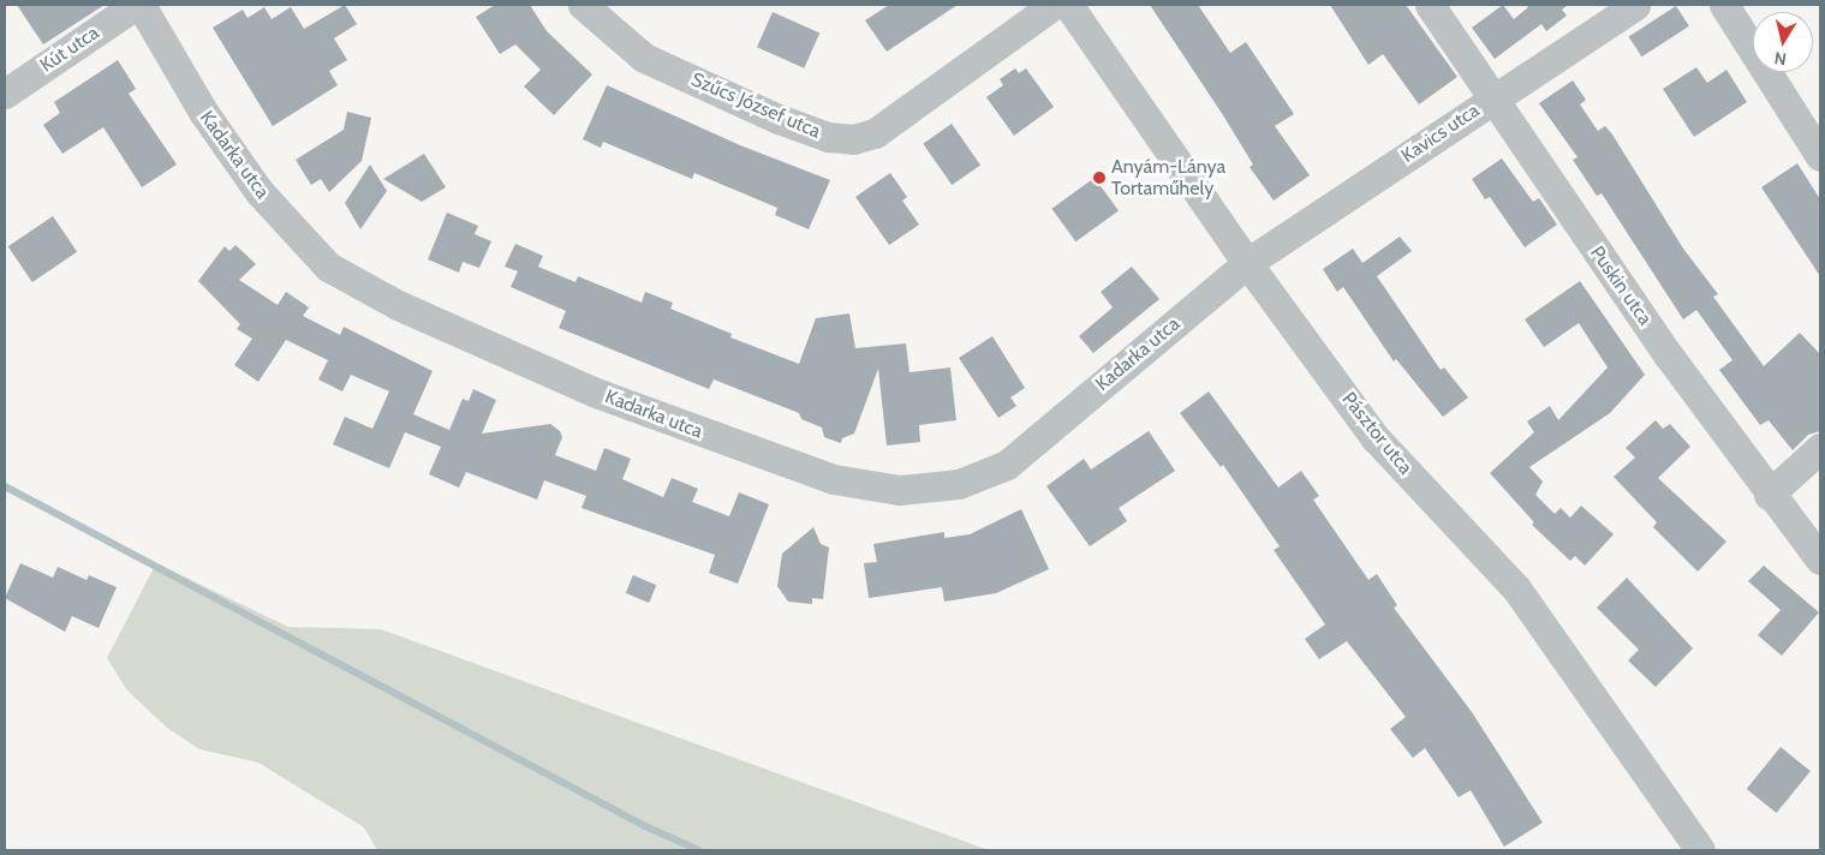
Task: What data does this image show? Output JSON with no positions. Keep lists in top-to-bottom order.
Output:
{
  "streets": {
    "street": [
      "Kút utca",
      "Szűcs József utca",
      "Kavics utca",
      "Kadarka utca",
      "Puskin utca",
      "Pásztor utca"
    ]
  },
  "crossings": [
    ["Kavics utca", "Kadarka utca"],
    ["Kavics utca", "Puskin utca"],
    ["Kavics utca", "Pásztor utca"],
    ["Kadarka utca", "Pásztor utca"]
  ],
  "places": ["Anyám-Lánya Tortaműhely"],
  "north": "bottom"
}
